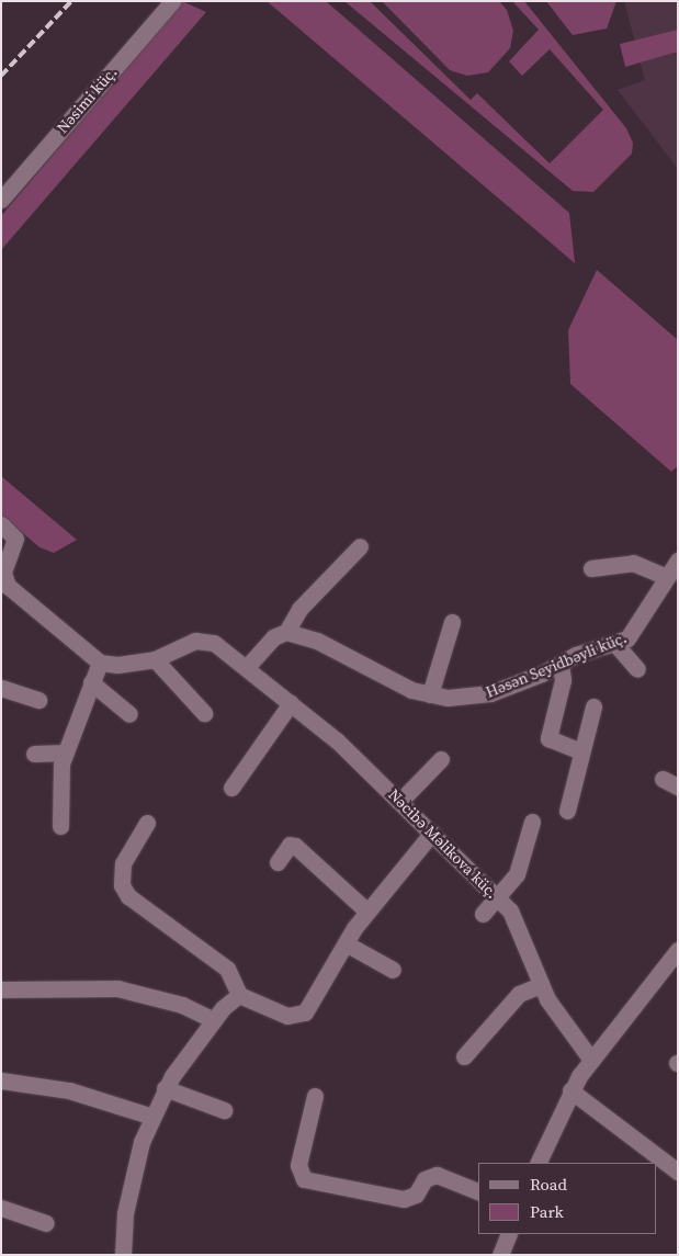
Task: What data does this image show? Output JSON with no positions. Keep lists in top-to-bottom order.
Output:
{
  "streets": {
    "street": ["Nəsimi küç.", "Həsən Seyidbəyli küç.", "Nəcibə Məlikova küç."]
  },
  "legend": ["Road", "Park"]
}
